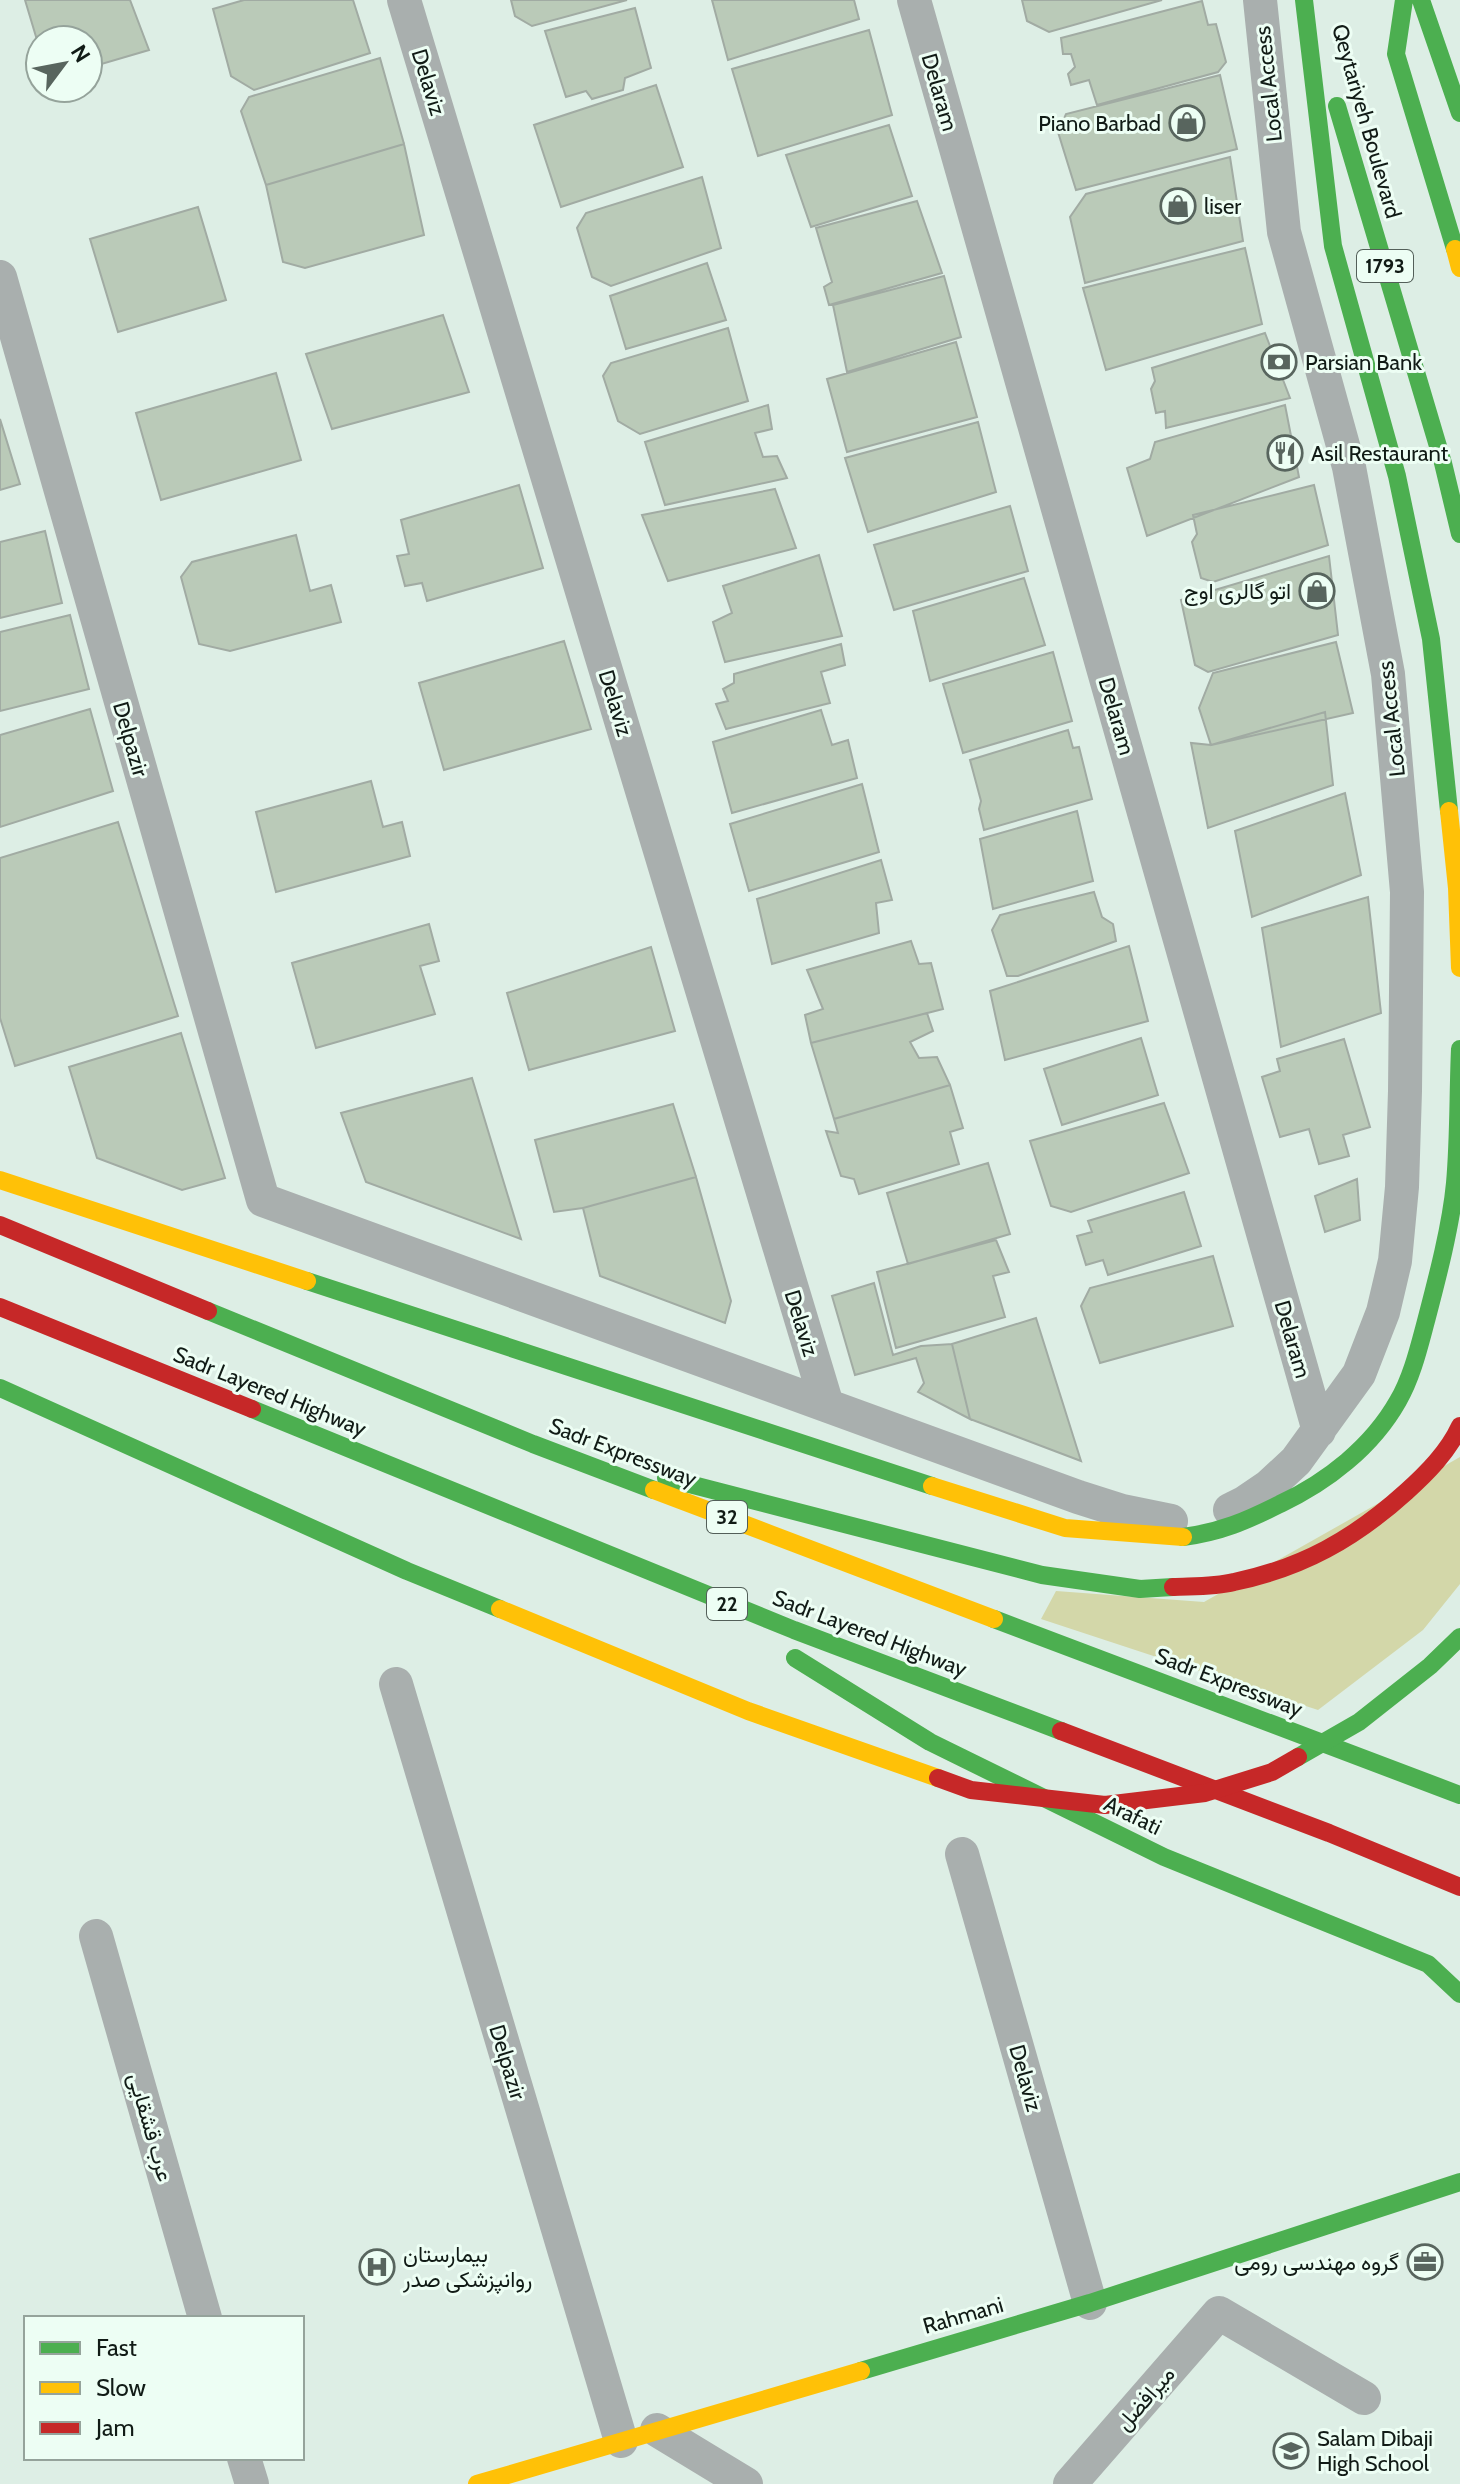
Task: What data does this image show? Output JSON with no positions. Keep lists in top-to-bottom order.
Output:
{
  "streets": {
    "main road": [
      "Qeytariyeh Boulevard",
      "1793",
      "Sadr Layered Highway",
      "Sadr Expressway",
      "32",
      "22",
      "Arafati",
      "Rahmani"
    ],
    "street": [
      "Delaviz",
      "Local Access",
      "Delaram",
      "Delpazir",
      "عرب قشقایی",
      "میرافضل"
    ]
  },
  "crossings": [
    ["Delaviz", "Local Access"],
    ["Delaviz", "Rahmani"],
    ["Local Access", "Delaram"],
    ["Local Access", "Delpazir"],
    ["Delpazir", "Rahmani"]
  ],
  "places": {
    "shop": ["Piano Barbad", "liser", "اتو گالری اوج"],
    "bank": ["Parsian Bank"],
    "restaurant": ["Asil Restaurant"],
    "office": ["گروه مهندسی رومی"],
    "hospital": ["بیمارستان روانپزشکی صدر"],
    "school or university": ["Salam Dibaji High School"]
  },
  "legend": ["Fast", "Slow", "Jam"],
  "north": "top right"
}
